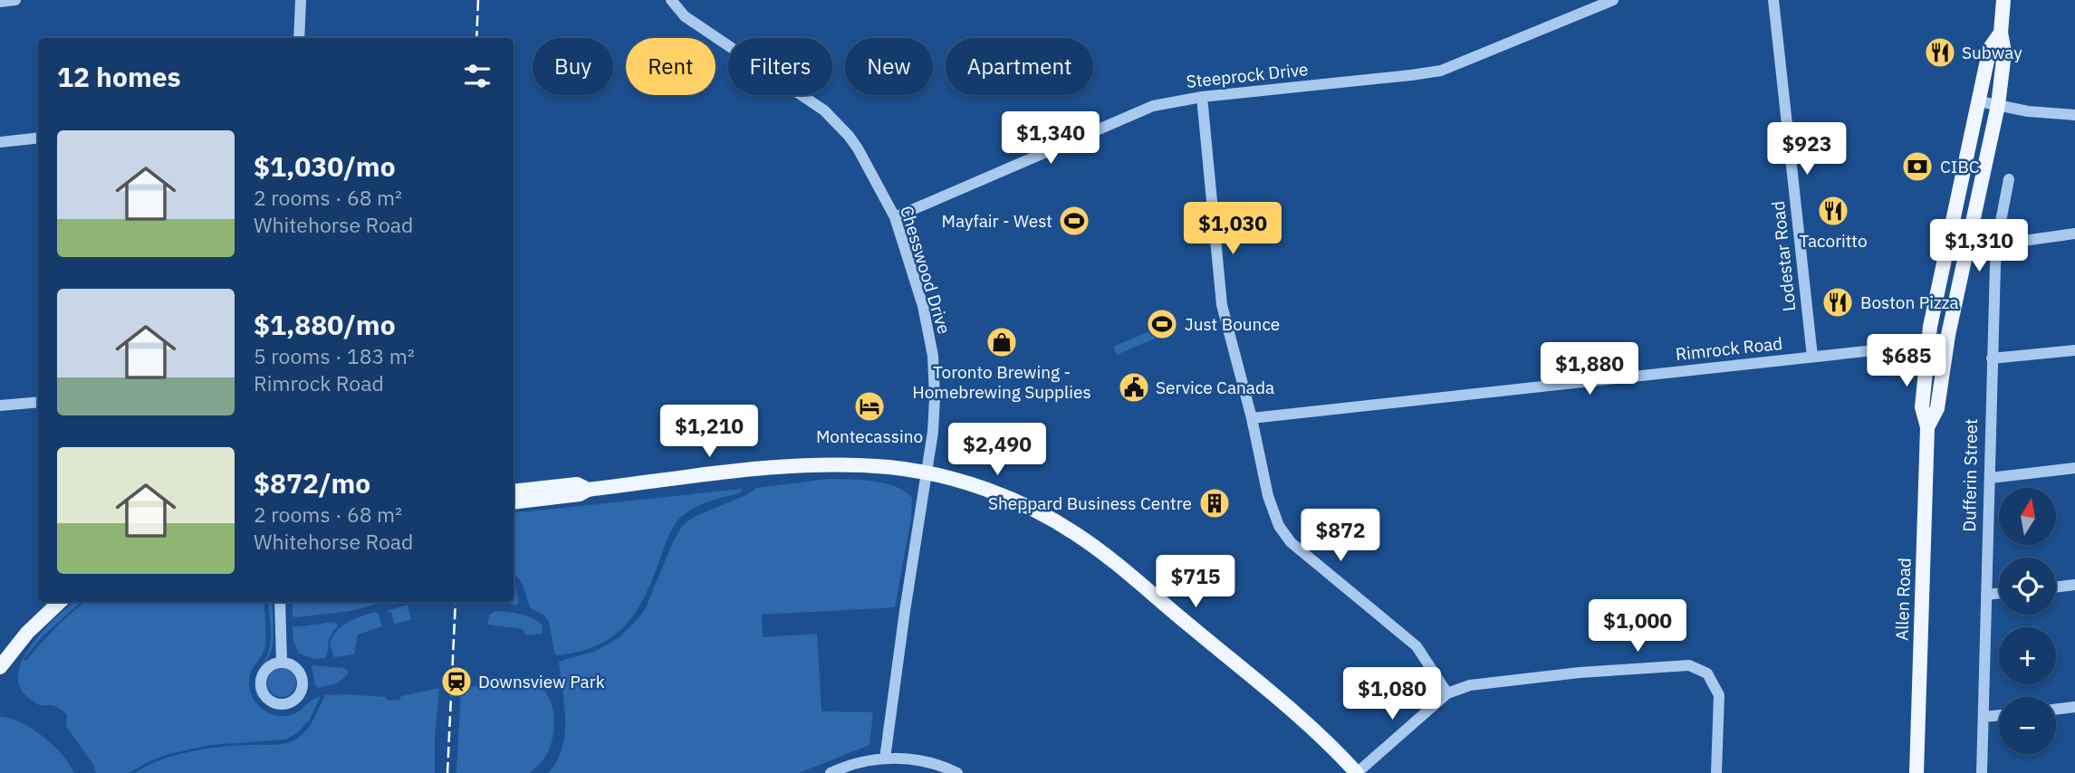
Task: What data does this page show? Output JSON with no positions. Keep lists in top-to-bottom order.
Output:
{
  "streets": {
    "main road": ["Allen Road"],
    "street": [
      "Steeprock Drive",
      "Lodestar Road",
      "Chesswood Drive",
      "Rimrock Road",
      "Dufferin Street"
    ]
  },
  "crossings": [
    ["Steeprock Drive", "Chesswood Drive"],
    ["Lodestar Road", "Rimrock Road"],
    ["Rimrock Road", "Allen Road"]
  ],
  "places": {
    "restaurant": ["Subway", "Tacoritto", "Boston Pizza"],
    "bank": ["CIBC"],
    "sports": ["Mayfair - West", "Just Bounce"],
    "shop": ["Toronto Brewing - Homebrewing Supplies"],
    "public building": ["Service Canada"],
    "hotel": ["Montecassino"],
    "building": ["Sheppard Business Centre"],
    "station": ["Downsview Park"]
  },
  "north": "top",
  "page": {
    "chip": [
      "Buy",
      "Rent",
      "Filters",
      "New",
      "Apartment"
    ],
    "heading": "12 homes",
    "price": [
      "$1,340",
      "$923",
      "$1,030",
      "$1,310",
      "$685",
      "$1,880",
      "$1,210",
      "$2,490",
      "$872",
      "$715",
      "$1,000",
      "$1,080"
    ],
    "list": [
      {
        "name": "$1,030/mo",
        "note": "2 rooms · 68 m² · Whitehorse Road"
      },
      {
        "name": "$1,880/mo",
        "note": "5 rooms · 183 m² · Rimrock Road"
      },
      {
        "name": "$872/mo",
        "note": "2 rooms · 68 m² · Whitehorse Road"
      }
    ],
    "map_buttons": ["+", "−"]
  }
}
